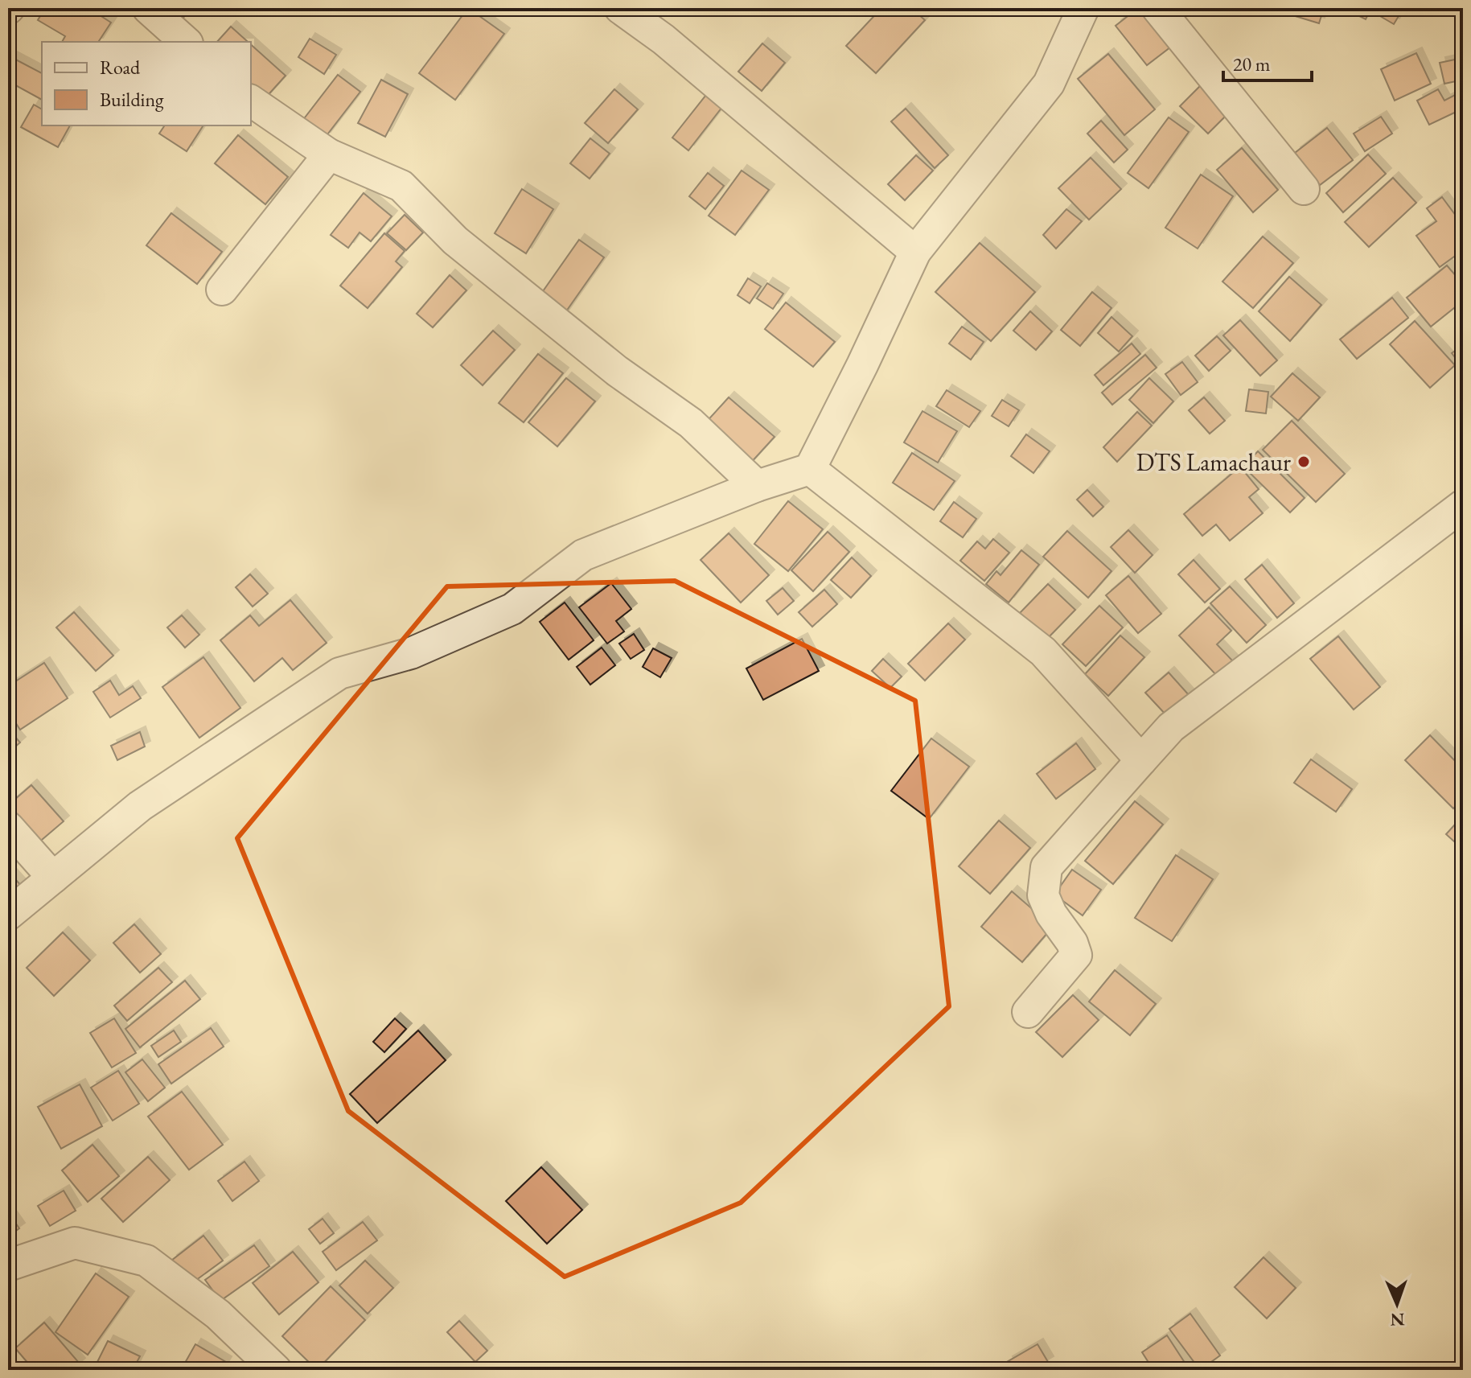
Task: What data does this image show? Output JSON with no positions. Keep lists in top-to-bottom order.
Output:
{
  "places": ["DTS Lamachaur"],
  "legend": ["Road", "Building"],
  "scale_bar": "20 m",
  "north": "bottom"
}
